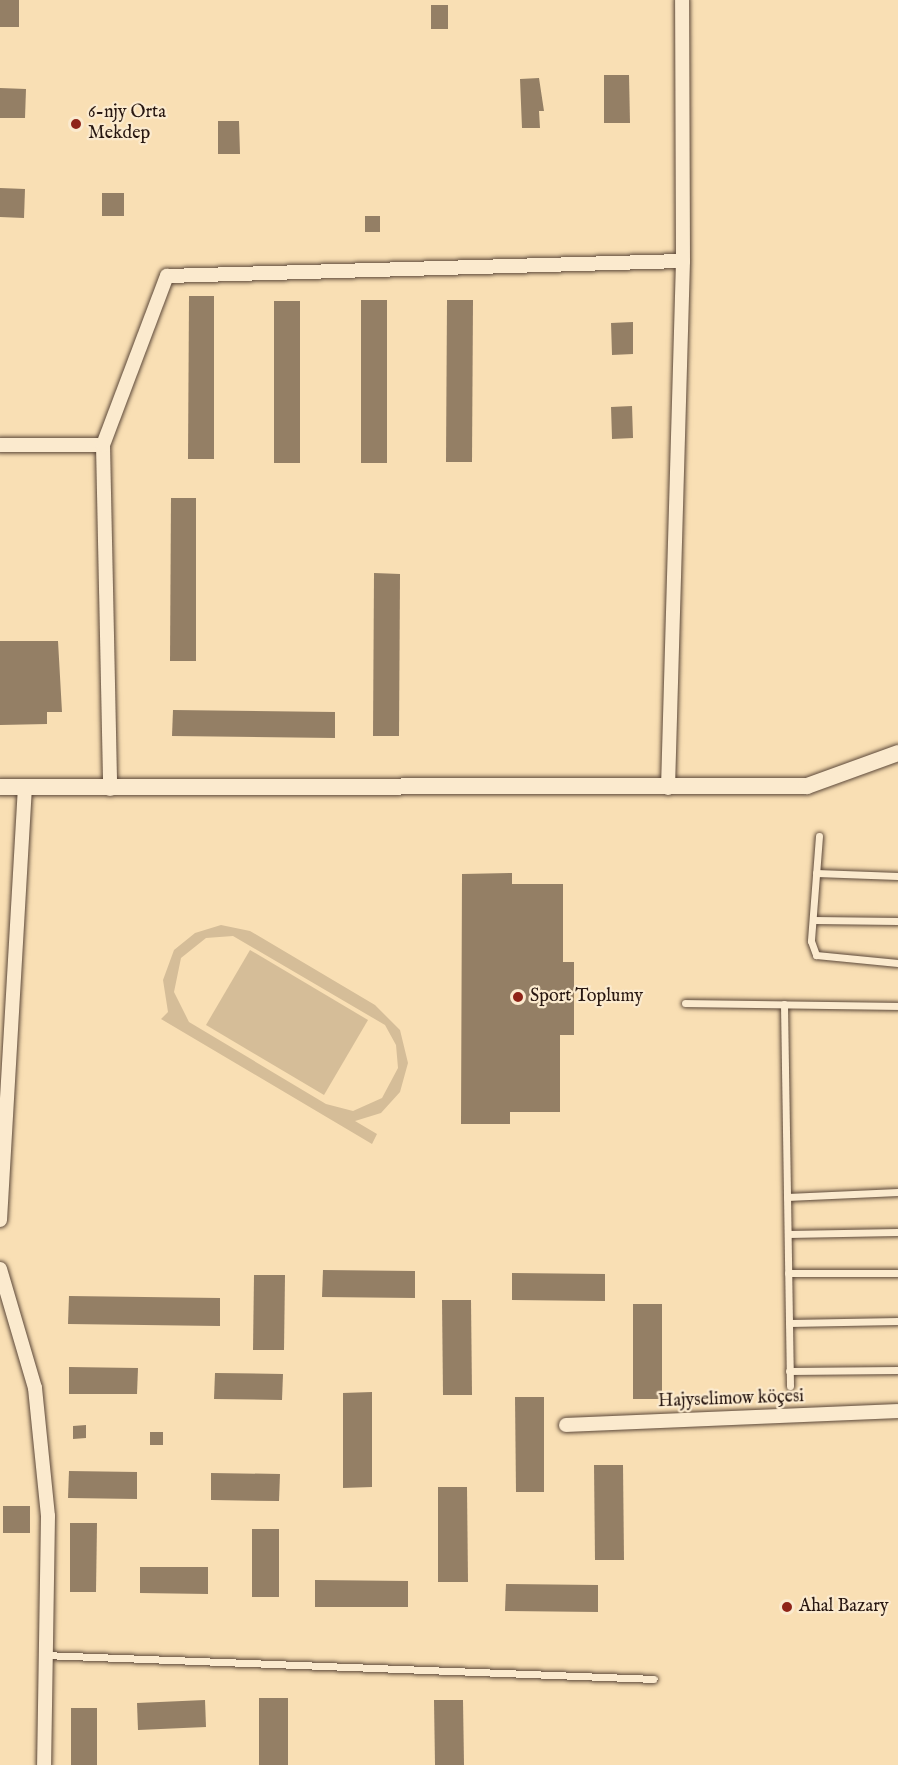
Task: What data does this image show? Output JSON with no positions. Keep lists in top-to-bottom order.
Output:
{
  "streets": {
    "street": ["Hajyselimow köçesi"]
  },
  "places": ["6-njy Orta Mekdep", "Sport Toplumy", "Ahal Bazary"]
}
